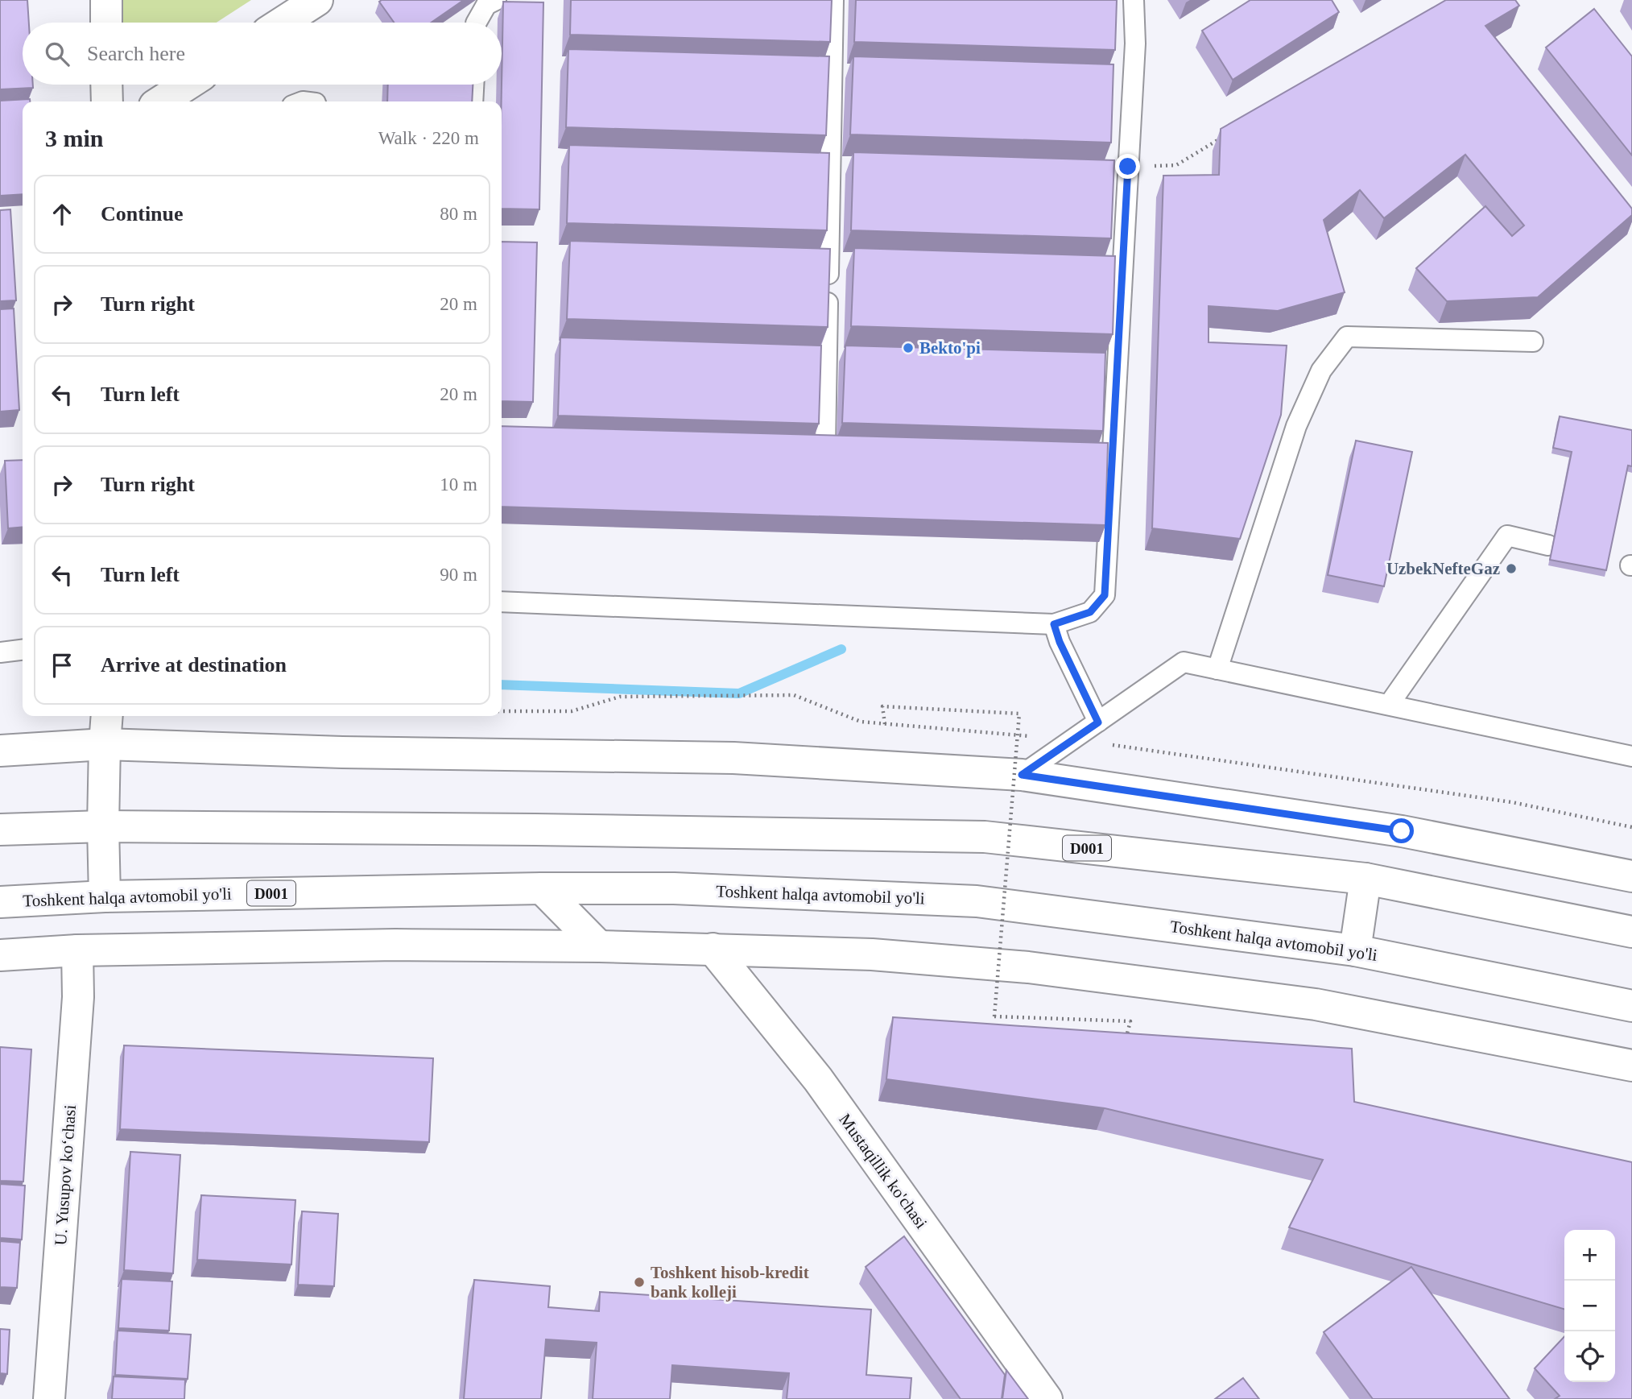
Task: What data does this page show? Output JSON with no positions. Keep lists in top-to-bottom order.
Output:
{
  "streets": {
    "main road": [
      "D001",
      "Toshkent halqa avtomobil yo'li",
      "Mustaqillik ko'chasi",
      "U. Yusupov ko‘chasi"
    ]
  },
  "places": ["Bekto'pi", "UzbekNefteGaz", "Toshkent hisob-kredit bank kolleji"],
  "page": {
    "search": "Search here",
    "heading": ["3 min", "Walk · 220 m"],
    "list": [
      ["Continue", "80 m"],
      ["Turn right", "20 m"],
      ["Turn left", "20 m"],
      ["Turn right", "10 m"],
      ["Turn left", "90 m"],
      "Arrive at destination"
    ],
    "map_buttons": ["+", "−"]
  }
}
